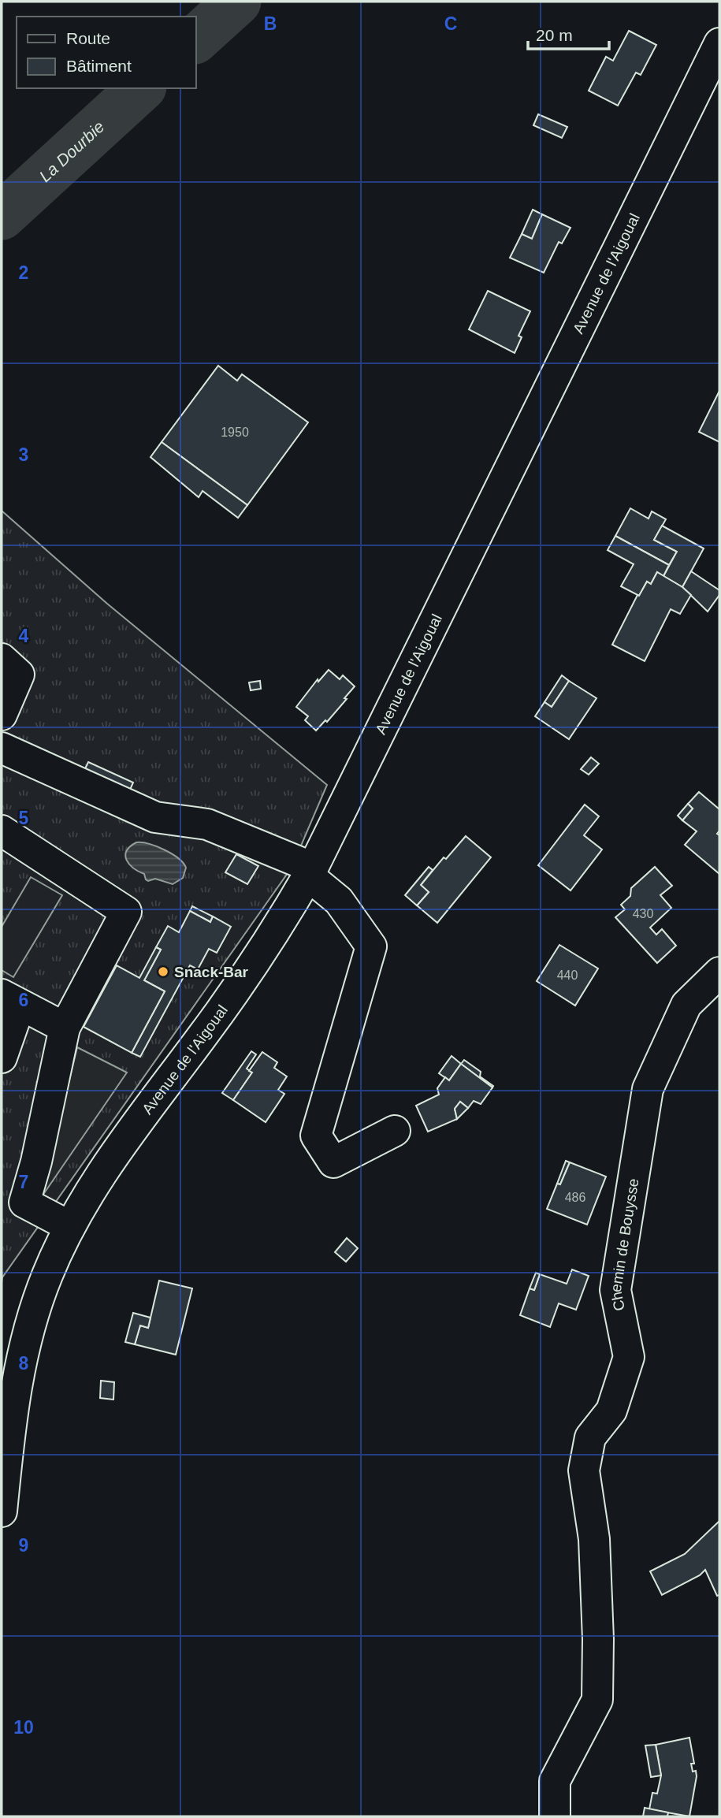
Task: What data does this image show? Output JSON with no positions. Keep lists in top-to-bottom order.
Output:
{
  "streets": {
    "main road": ["Avenue de l'Aigoual", "Chemin de Bouysse"]
  },
  "water": ["La Dourbie"],
  "places": ["Snack-Bar"],
  "house_numbers": [
    "1950",
    "430",
    "440",
    "486"
  ],
  "legend": ["Route", "Bâtiment"],
  "scale_bar": "20 m",
  "grid": {
    "columns": ["B", "C"],
    "rows": [
      "2",
      "3",
      "4",
      "5",
      "6",
      "7",
      "8",
      "9",
      "10"
    ]
  }
}
